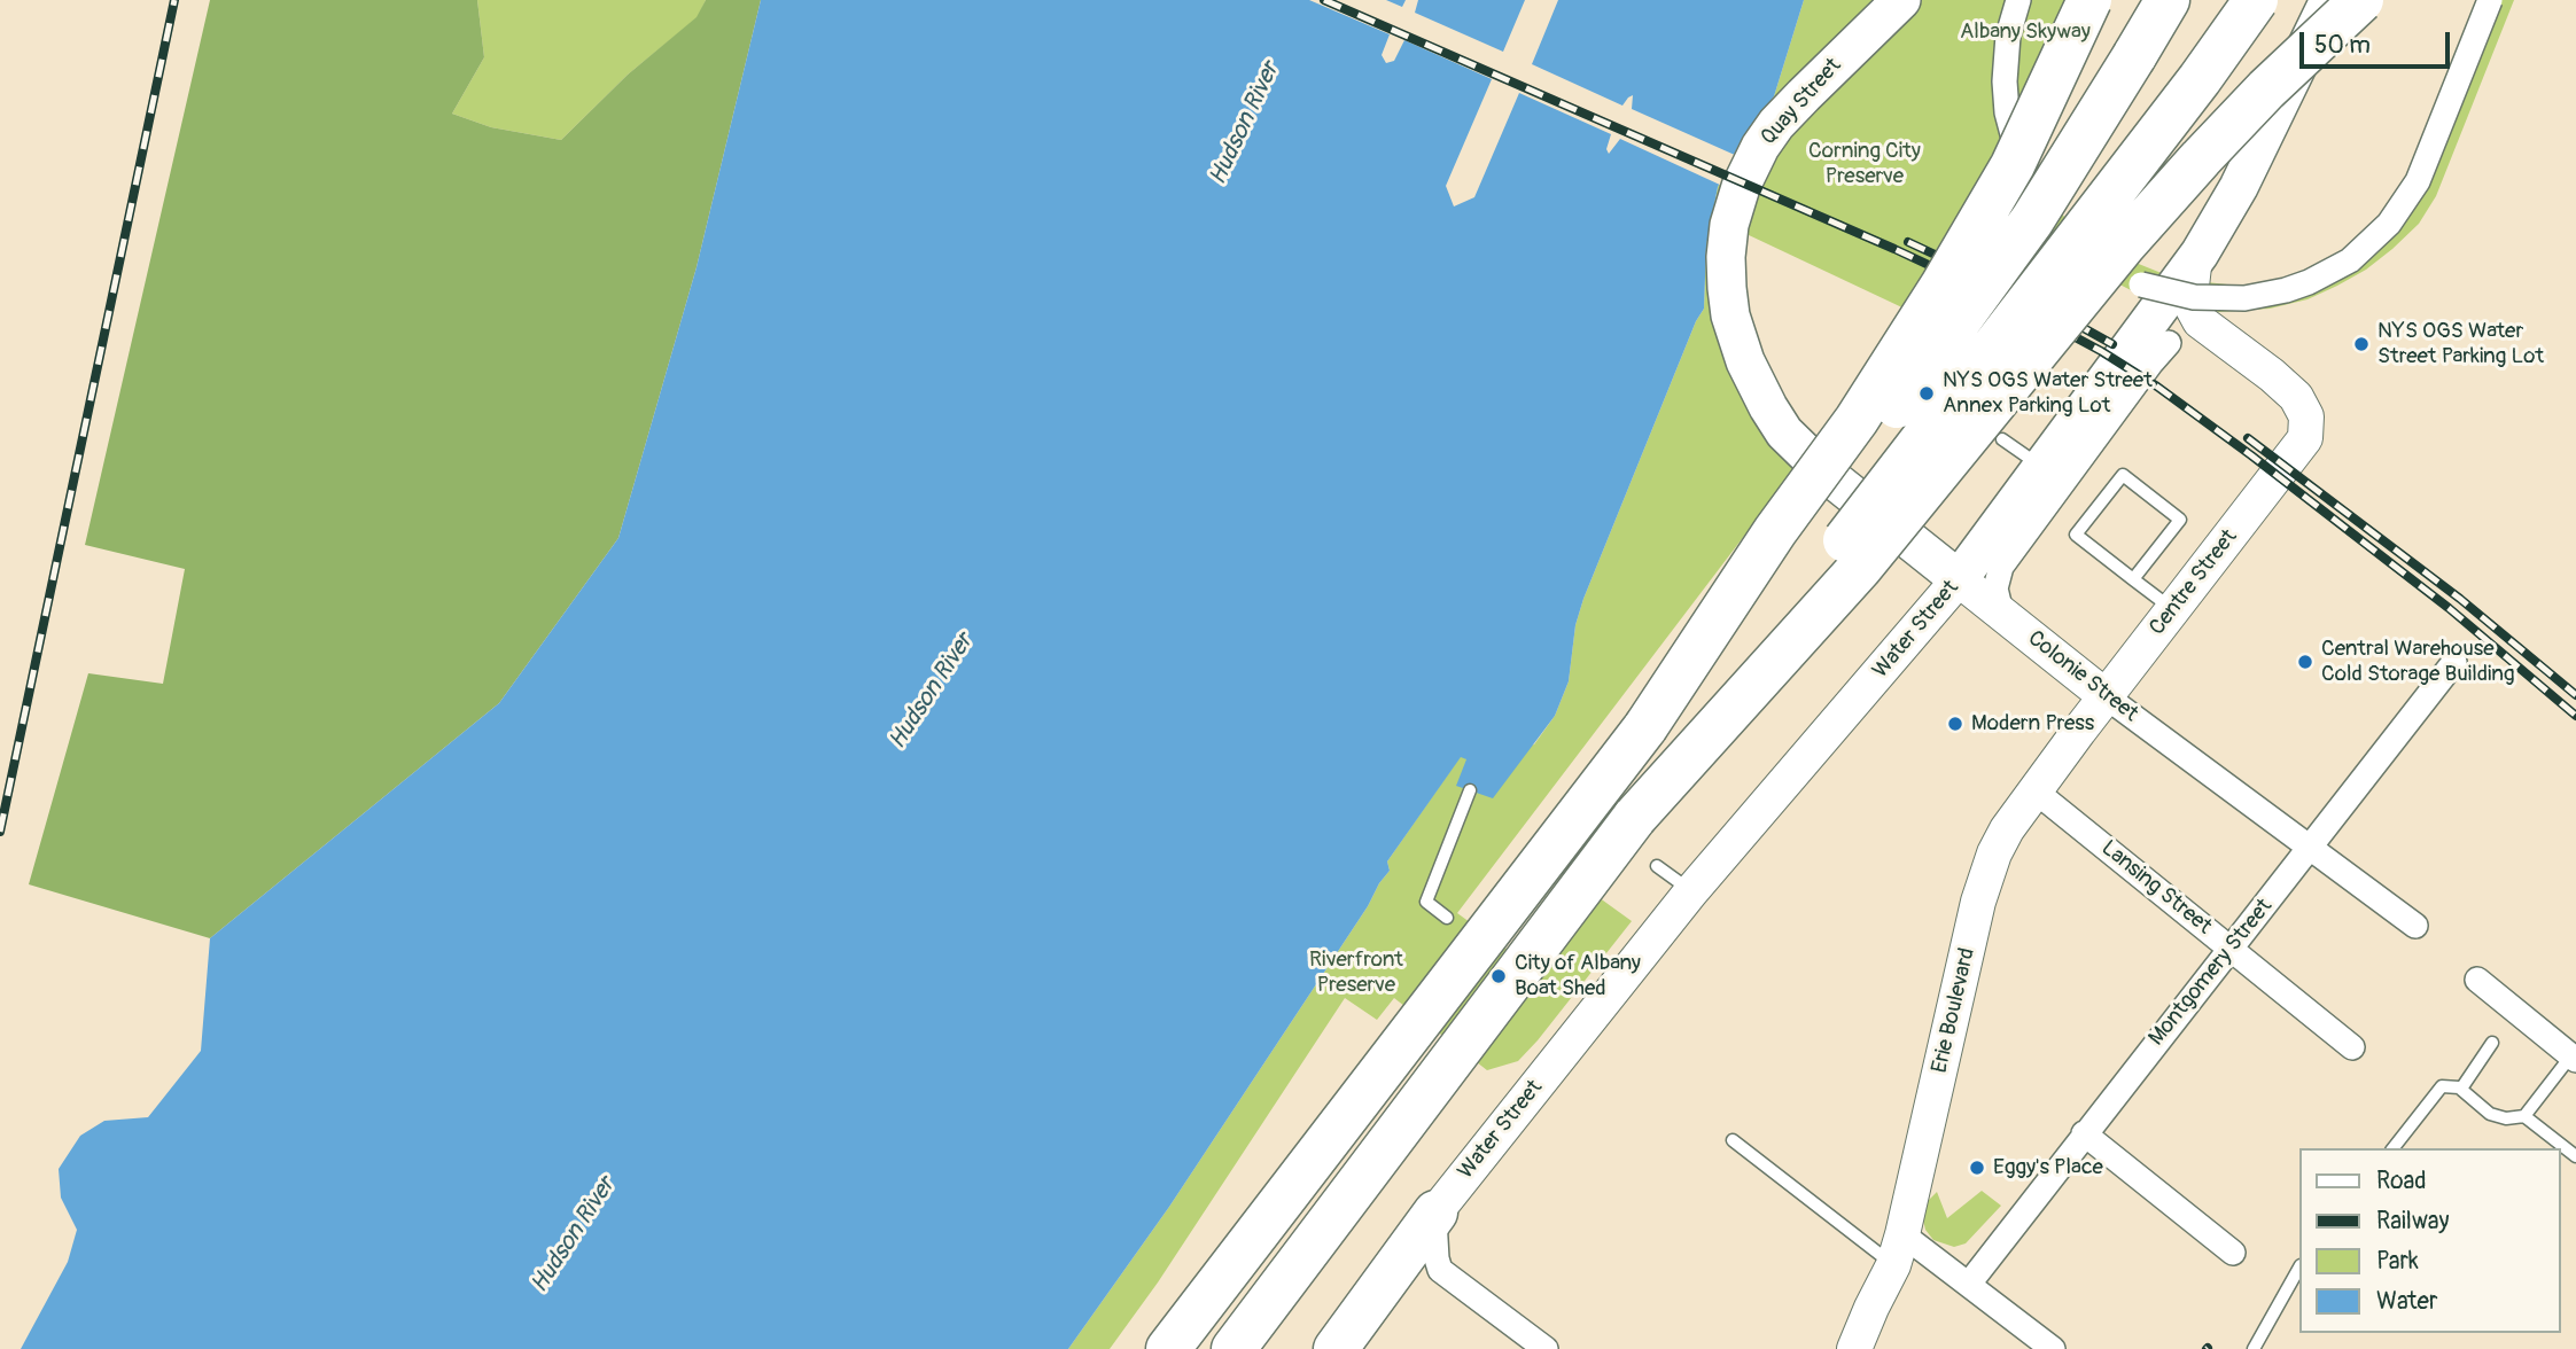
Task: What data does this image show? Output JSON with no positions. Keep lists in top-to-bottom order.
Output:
{
  "streets": {
    "main road": ["Quay Street", "Water Street", "Colonie Street"],
    "street": [
      "Centre Street",
      "Lansing Street",
      "Montgomery Street",
      "Erie Boulevard"
    ]
  },
  "crossings": [
    ["Quay Street", "Colonie Street"],
    ["Centre Street", "Water Street"],
    ["Centre Street", "Colonie Street"],
    ["Centre Street", "Erie Boulevard"],
    ["Water Street", "Colonie Street"],
    ["Colonie Street", "Montgomery Street"],
    ["Colonie Street", "Erie Boulevard"],
    ["Lansing Street", "Montgomery Street"],
    ["Lansing Street", "Erie Boulevard"]
  ],
  "water": ["Hudson River"],
  "parks": ["Albany Skyway", "Corning City Preserve", "Riverfront Preserve"],
  "places": [
    "NYS OGS Water Street Parking Lot",
    "NYS OGS Water Street Annex Parking Lot",
    "Central Warehouse Cold Storage Building",
    "Modern Press",
    "City of Albany Boat Shed",
    "Eggy's Place"
  ],
  "legend": [
    "Road",
    "Railway",
    "Park",
    "Water"
  ],
  "scale_bar": "50 m"
}
